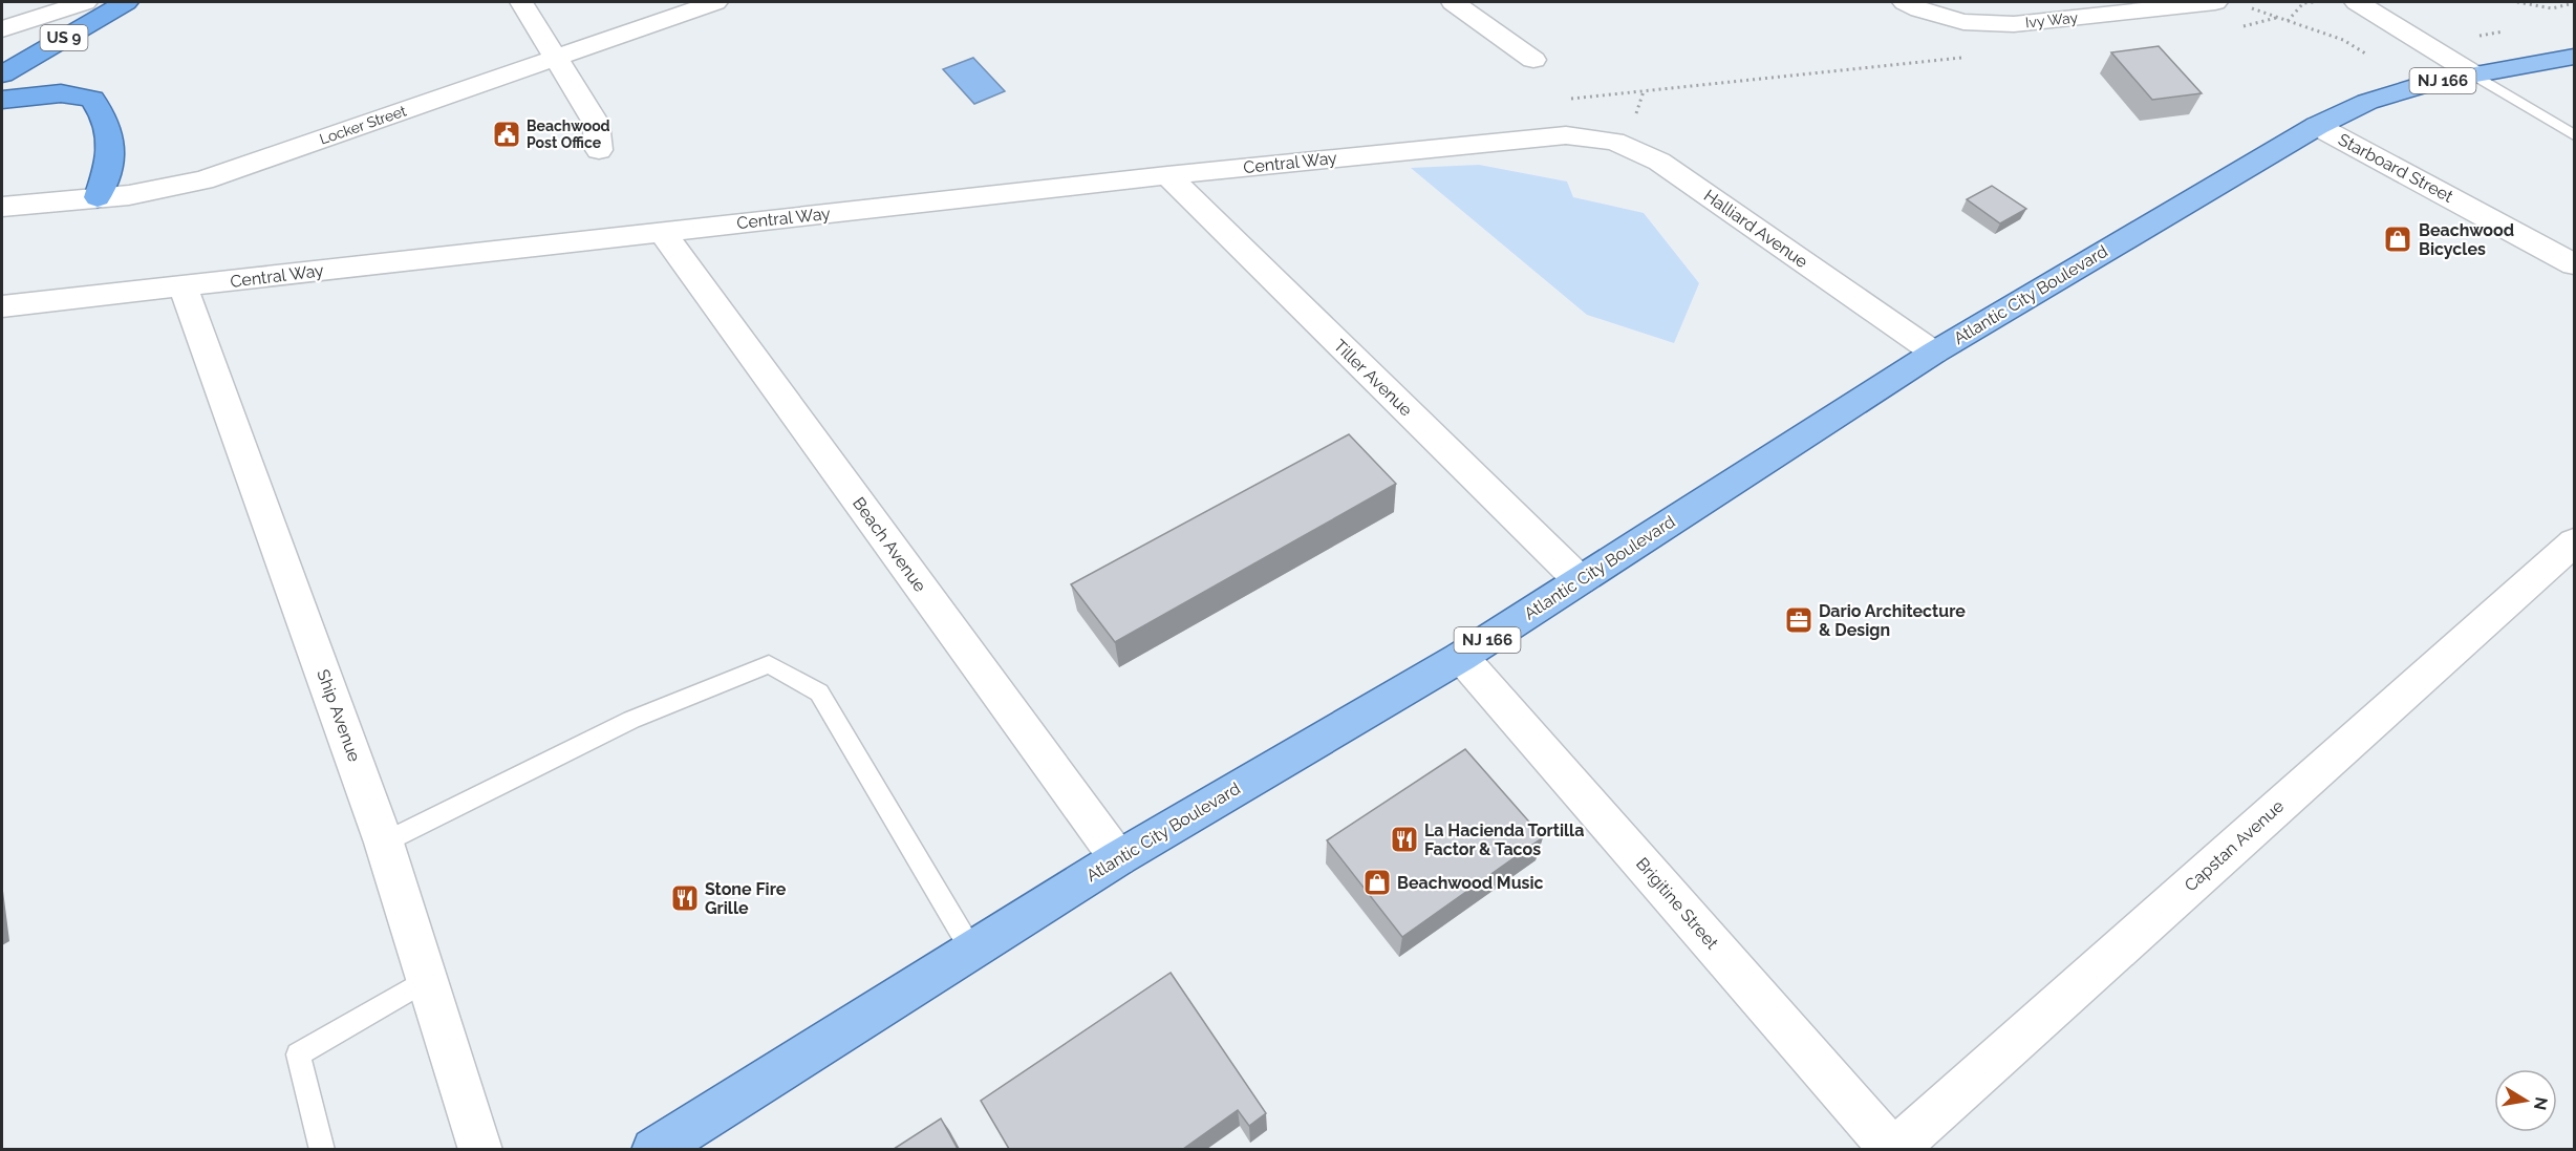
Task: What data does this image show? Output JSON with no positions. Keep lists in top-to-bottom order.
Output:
{
  "streets": {
    "highway": ["US 9"],
    "main road": ["NJ 166", "Atlantic City Boulevard"],
    "street": [
      "Ivy Way",
      "Locker Street",
      "Central Way",
      "Starboard Street",
      "Halliard Avenue",
      "Tiller Avenue",
      "Beach Avenue",
      "Ship Avenue",
      "Capstan Avenue",
      "Brigitine Street"
    ]
  },
  "crossings": [
    ["Central Way", "Halliard Avenue"],
    ["Central Way", "Tiller Avenue"],
    ["Central Way", "Beach Avenue"],
    ["Central Way", "Ship Avenue"],
    ["Starboard Street", "Atlantic City Boulevard"],
    ["Halliard Avenue", "Atlantic City Boulevard"],
    ["Atlantic City Boulevard", "Tiller Avenue"],
    ["Atlantic City Boulevard", "Beach Avenue"],
    ["Atlantic City Boulevard", "Brigitine Street"],
    ["Capstan Avenue", "Brigitine Street"]
  ],
  "places": {
    "public building": ["Beachwood Post Office"],
    "shop": ["Beachwood Bicycles", "Beachwood Music"],
    "office": ["Dario Architecture & Design"],
    "restaurant": ["La Hacienda Tortilla Factor & Tacos", "Stone Fire Grille"]
  },
  "north": "right"
}
